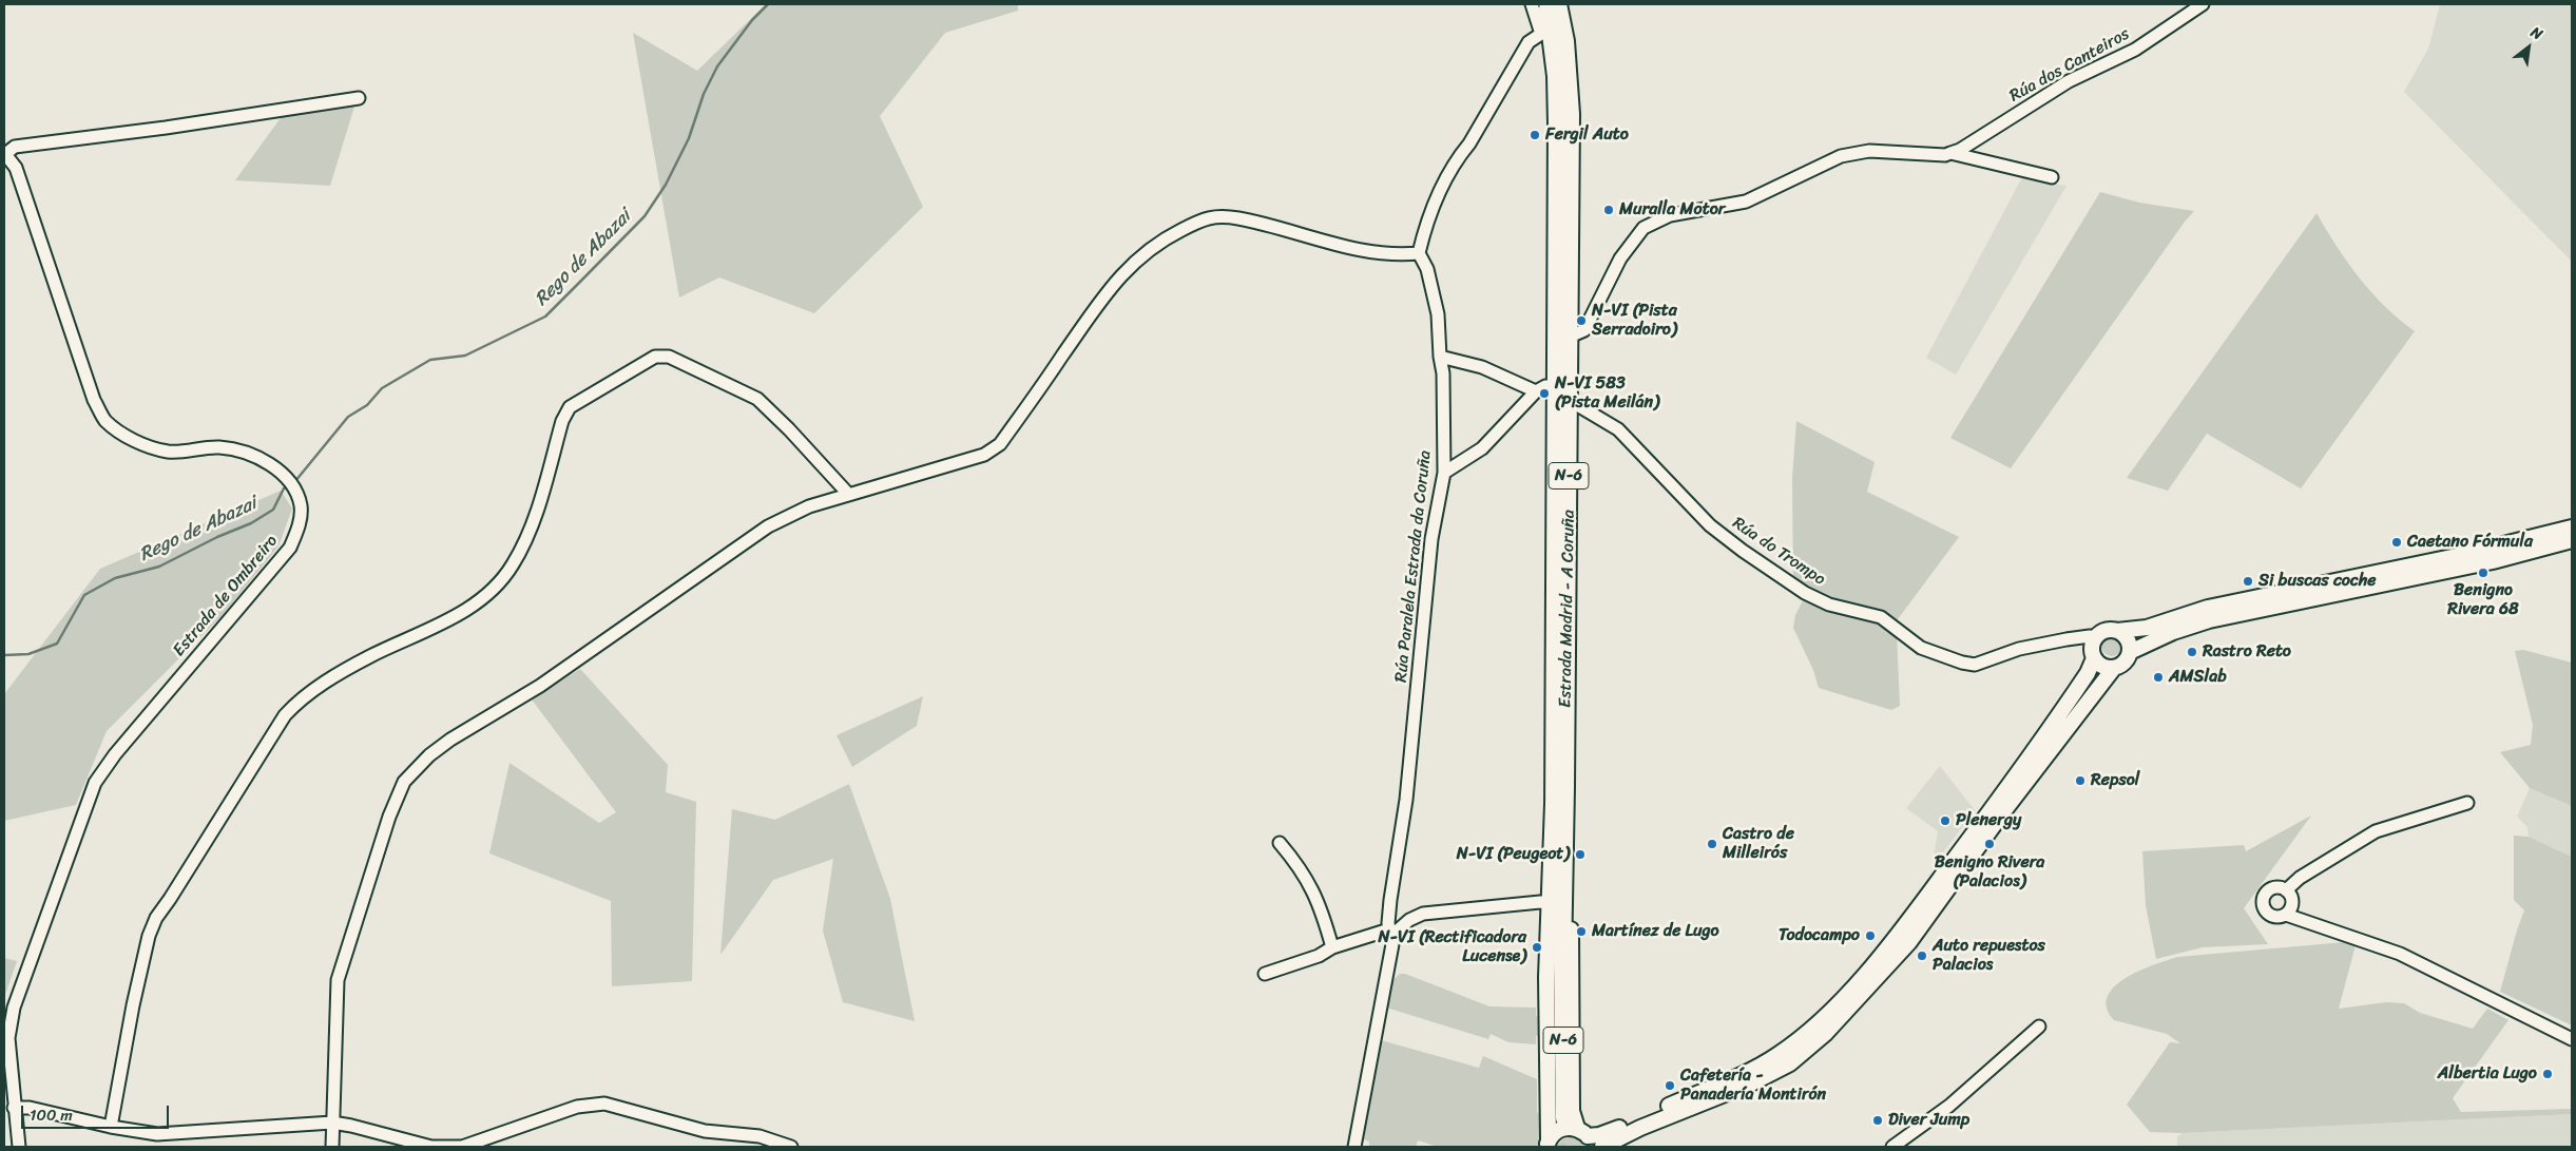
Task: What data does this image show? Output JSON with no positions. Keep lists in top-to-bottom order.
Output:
{
  "streets": {
    "highway": ["N-6", "Estrada Madrid - A Coruña"],
    "street": [
      "Rúa dos Canteiros",
      "Rúa do Trompo",
      "Rúa Paralela Estrada da Coruña",
      "Estrada de Ombreiro"
    ]
  },
  "crossings": [
    ["Rúa do Trompo", "Estrada Madrid - A Coruña"]
  ],
  "water": ["Rego de Abazai"],
  "places": [
    "Fergil Auto",
    "Muralla Motor",
    "N-VI (Pista Serradoiro)",
    "N-VI 583 (Pista Meilán)",
    "Caetano Fórmula",
    "Benigno Rivera 68",
    "Si buscas coche",
    "Rastro Reto",
    "AMSlab",
    "Repsol",
    "Plenergy",
    "Castro de Milleirós",
    "Benigno Rivera (Palacios)",
    "N-VI (Peugeot)",
    "Martínez de Lugo",
    "Todocampo",
    "N-VI (Rectificadora Lucense)",
    "Auto repuestos Palacios",
    "Albertia Lugo",
    "Cafetería - Panadería Montirón",
    "Diver Jump"
  ],
  "scale_bar": "100 m",
  "north": "top right"
}
